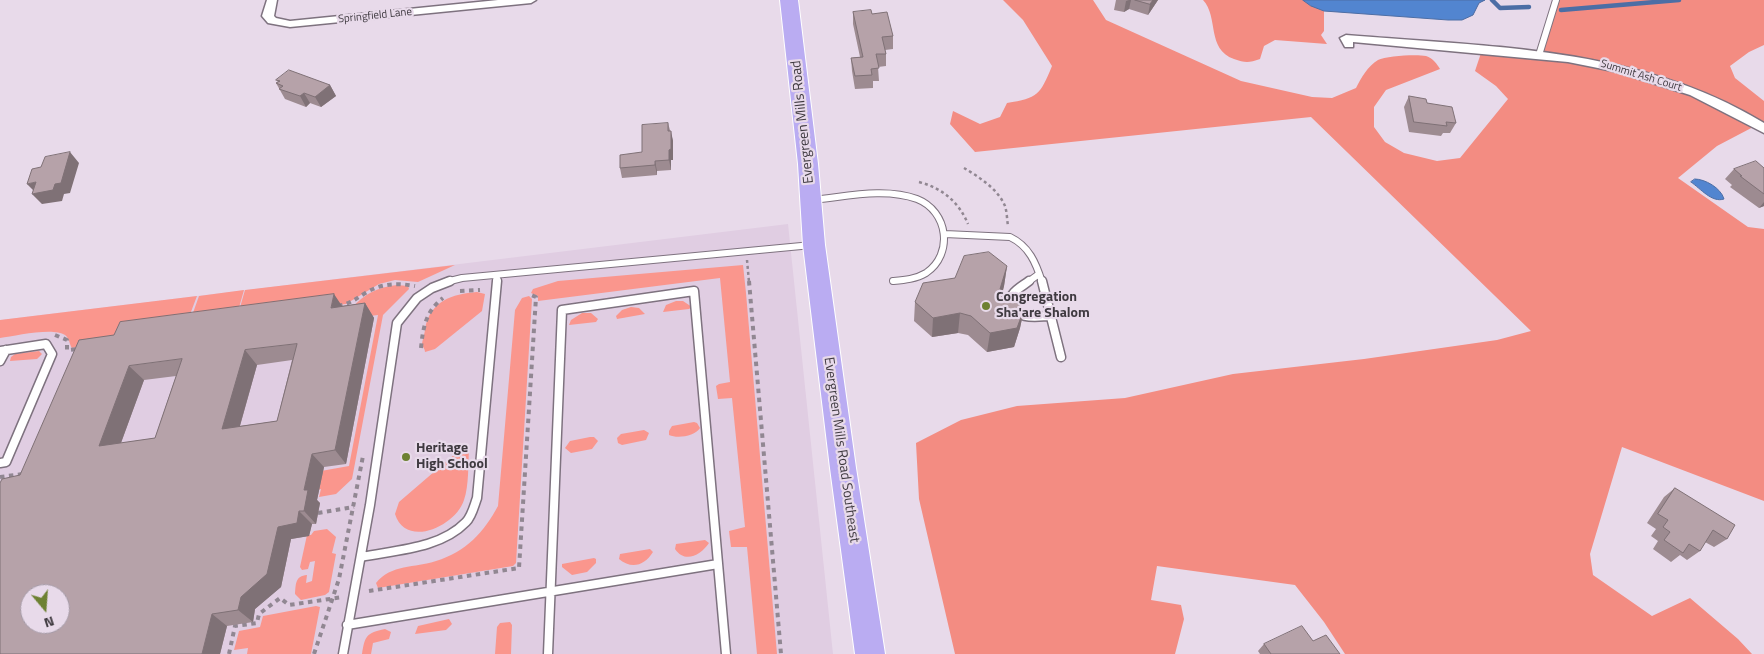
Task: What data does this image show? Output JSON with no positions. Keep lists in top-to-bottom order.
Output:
{
  "streets": {
    "main road": ["Evergreen Mills Road", "Evergreen Mills Road Southeast"],
    "street": ["Springfield Lane", "Summit Ash Court"]
  },
  "crossings": [
    ["Evergreen Mills Road", "Evergreen Mills Road Southeast"]
  ],
  "places": ["Congregation Sha'are Shalom", "Heritage High School"],
  "north": "bottom"
}
